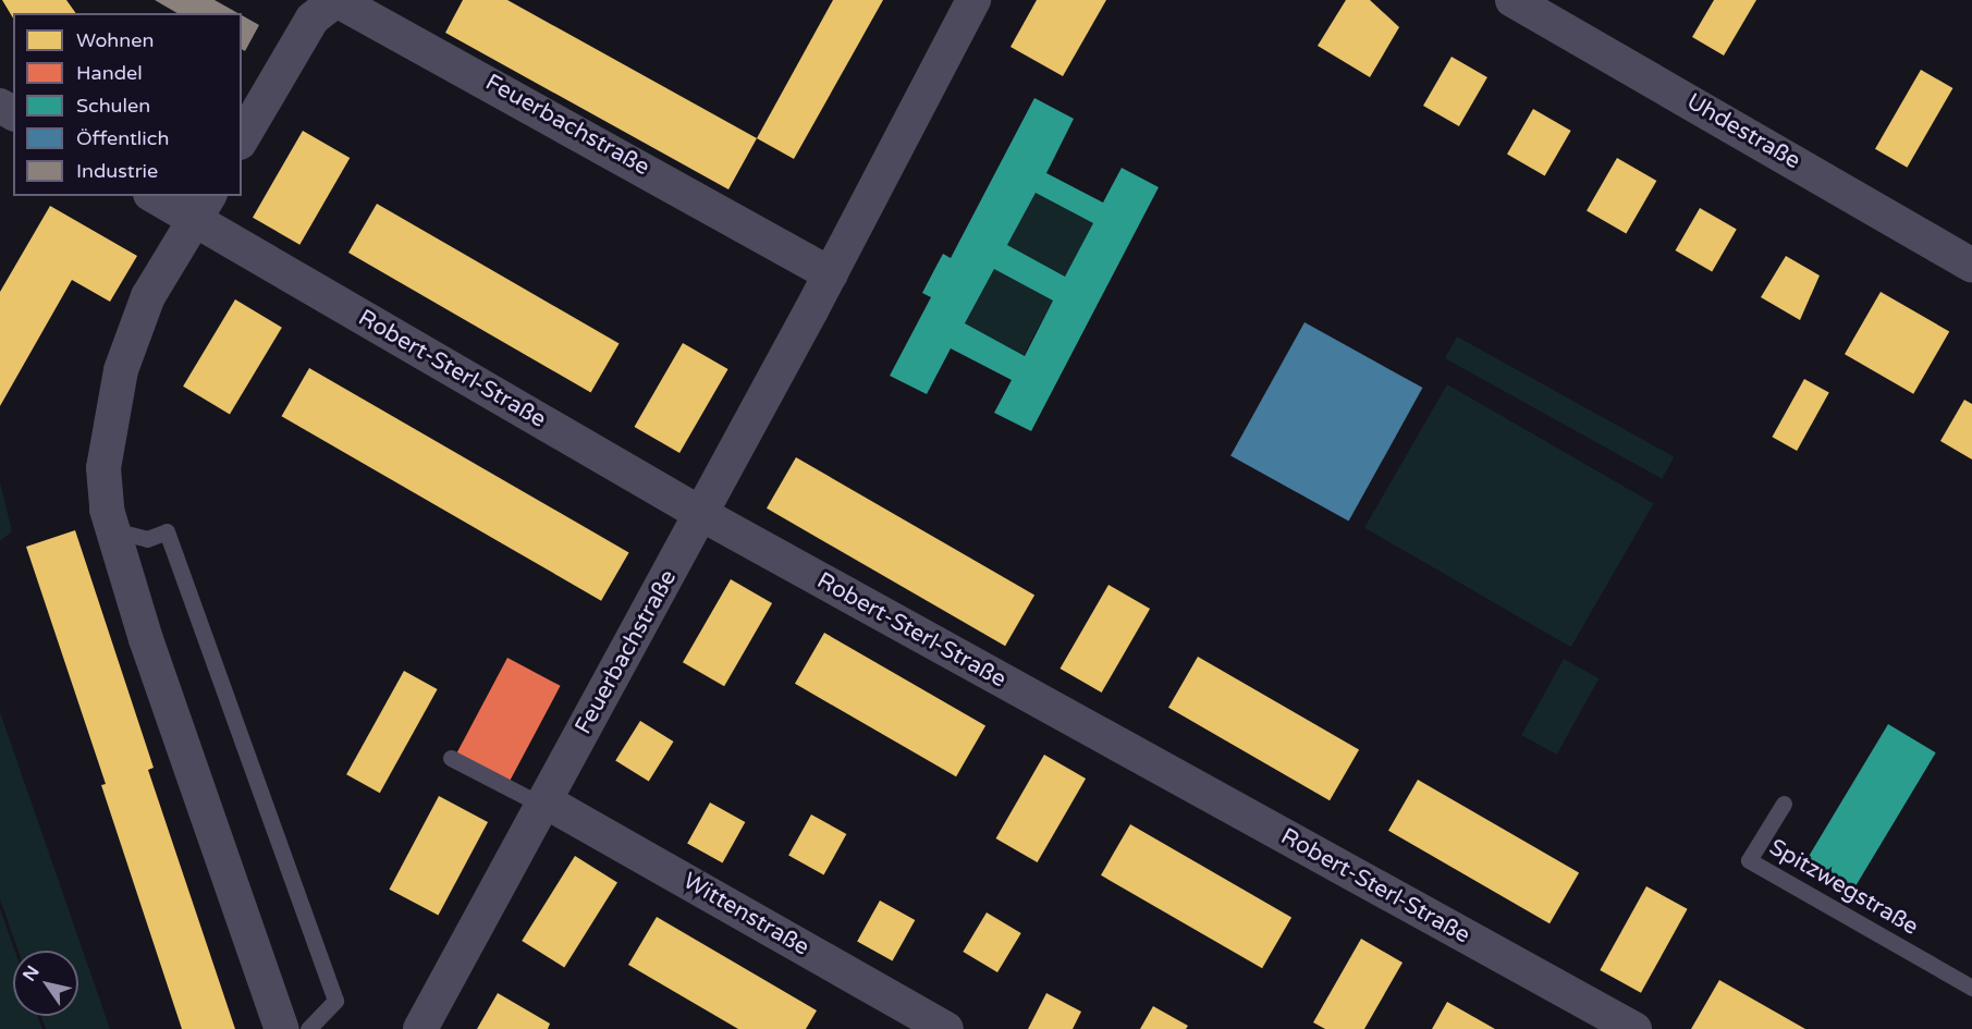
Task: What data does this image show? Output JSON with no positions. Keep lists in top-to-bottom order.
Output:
{
  "streets": {
    "street": [
      "Feuerbachstraße",
      "Uhdestraße",
      "Robert-Sterl-Straße",
      "Wittenstraße"
    ],
    "lane": ["Spitzwegstraße"]
  },
  "crossings": [
    ["Feuerbachstraße", "Robert-Sterl-Straße"],
    ["Feuerbachstraße", "Wittenstraße"]
  ],
  "legend": [
    "Wohnen",
    "Handel",
    "Schulen",
    "Öffentlich",
    "Industrie"
  ],
  "north": "top left"
}
